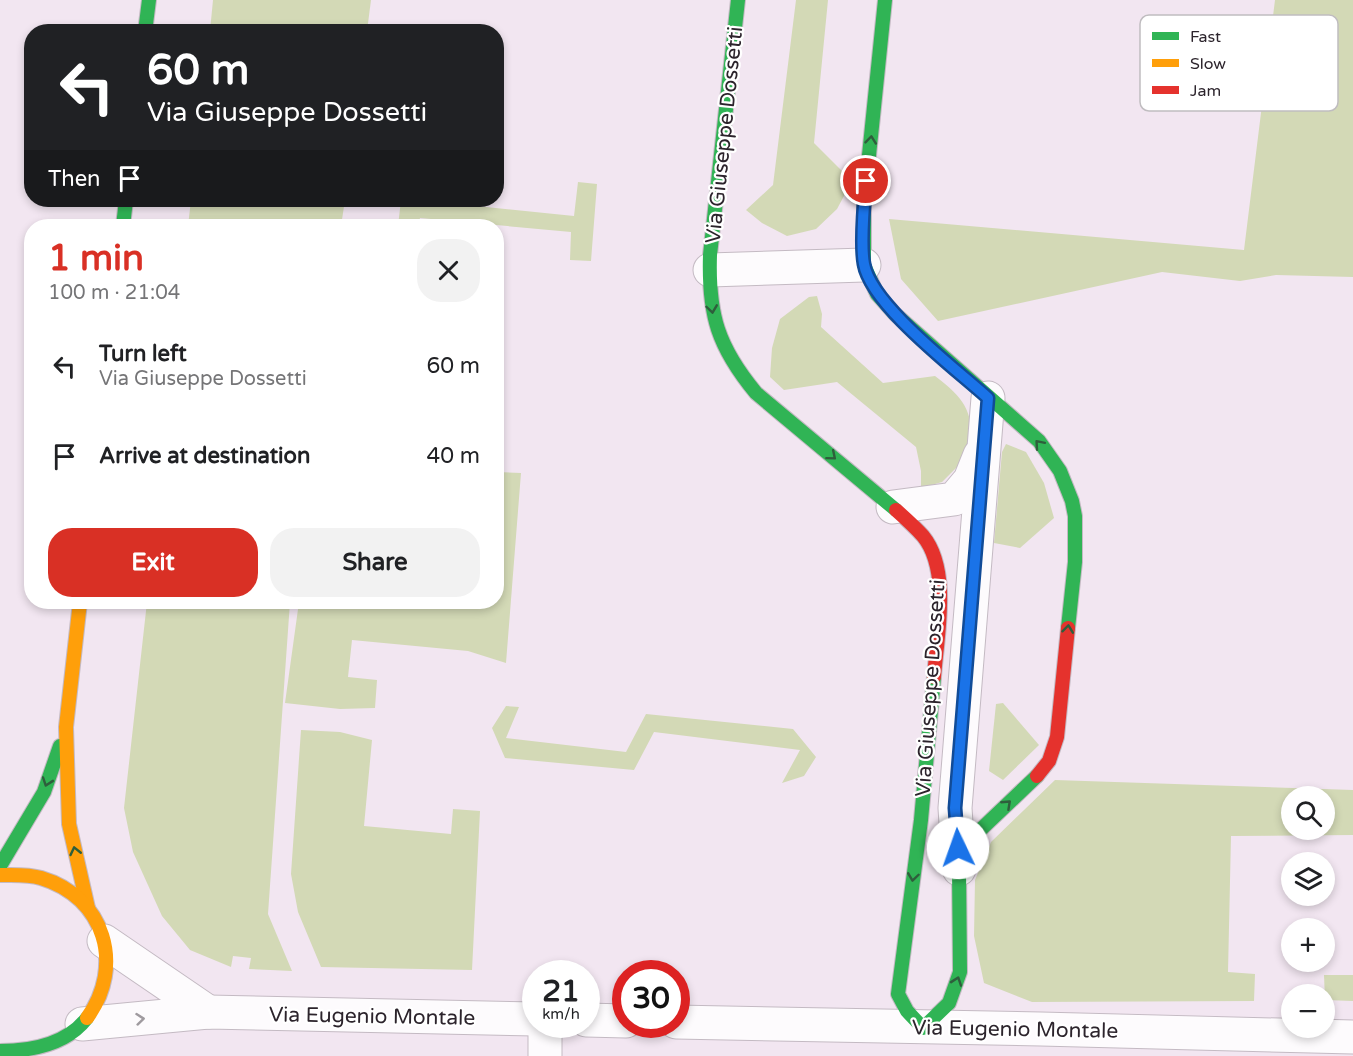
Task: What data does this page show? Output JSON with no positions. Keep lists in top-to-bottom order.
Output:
{
  "streets": {
    "street": ["Via Giuseppe Dossetti", "Via Eugenio Montale"]
  },
  "crossings": [
    ["Via Giuseppe Dossetti", "Via Eugenio Montale"]
  ],
  "legend": ["Fast", "Slow", "Jam"],
  "page": {
    "turn": ["60 m", "Via Giuseppe Dossetti"],
    "then": "Then",
    "heading": ["1 min", "100 m · 21:04"],
    "list": [
      {
        "name": "Turn left",
        "note": "Via Giuseppe Dossetti",
        "value": "60 m"
      },
      {
        "name": "Arrive at destination",
        "value": "40 m"
      }
    ],
    "buttons": ["Exit", "Share"],
    "map_buttons": ["+", "−"],
    "speed": "21 km/h",
    "limit": "30"
  }
}
